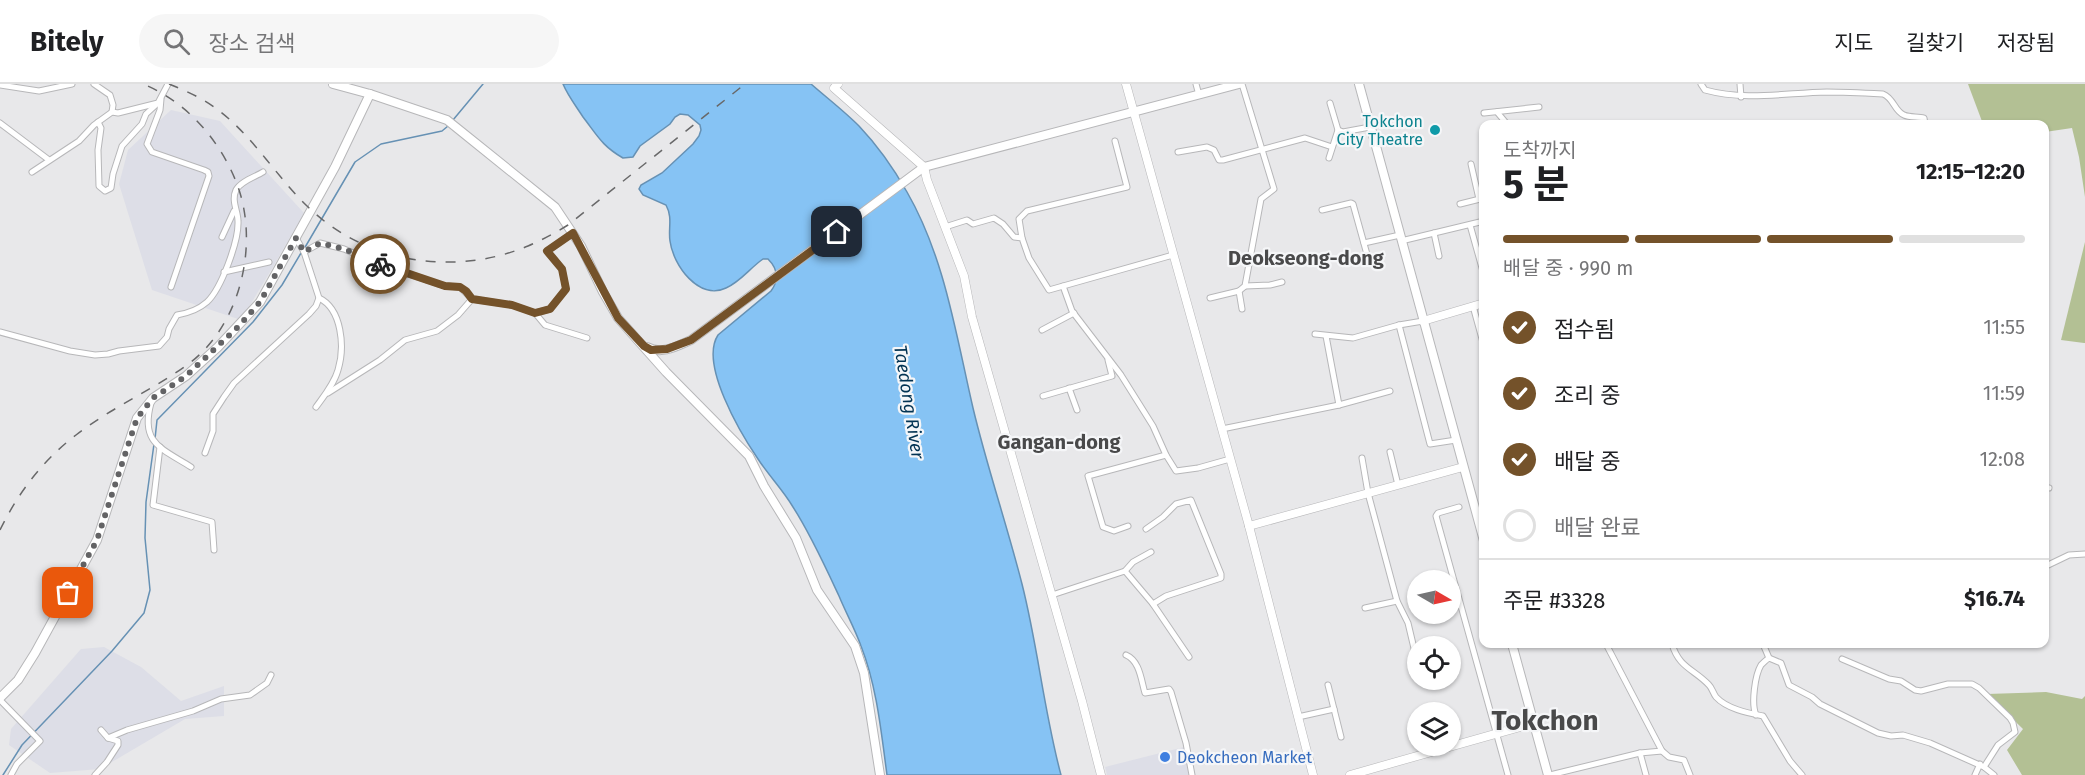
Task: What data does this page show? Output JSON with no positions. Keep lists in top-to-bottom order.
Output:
{
  "districts": ["Deokseong-dong", "Gangan-dong", "Tokchon"],
  "water": ["Taedong River"],
  "places": ["Tokchon City Theatre", "Deokcheon Market"],
  "north": "right",
  "page": {
    "header": "Bitely",
    "search": "장소 검색",
    "nav": ["지도", "길찾기", "저장됨"],
    "heading": ["5 분", "도착까지", "12:15–12:20"],
    "panel": ["주문 #3328", "$16.74"],
    "bar": "배달 중 · 990 m",
    "list": [
      ["접수됨", "11:55"],
      ["조리 중", "11:59"],
      ["배달 중", "12:08"],
      "배달 완료"
    ]
  }
}
